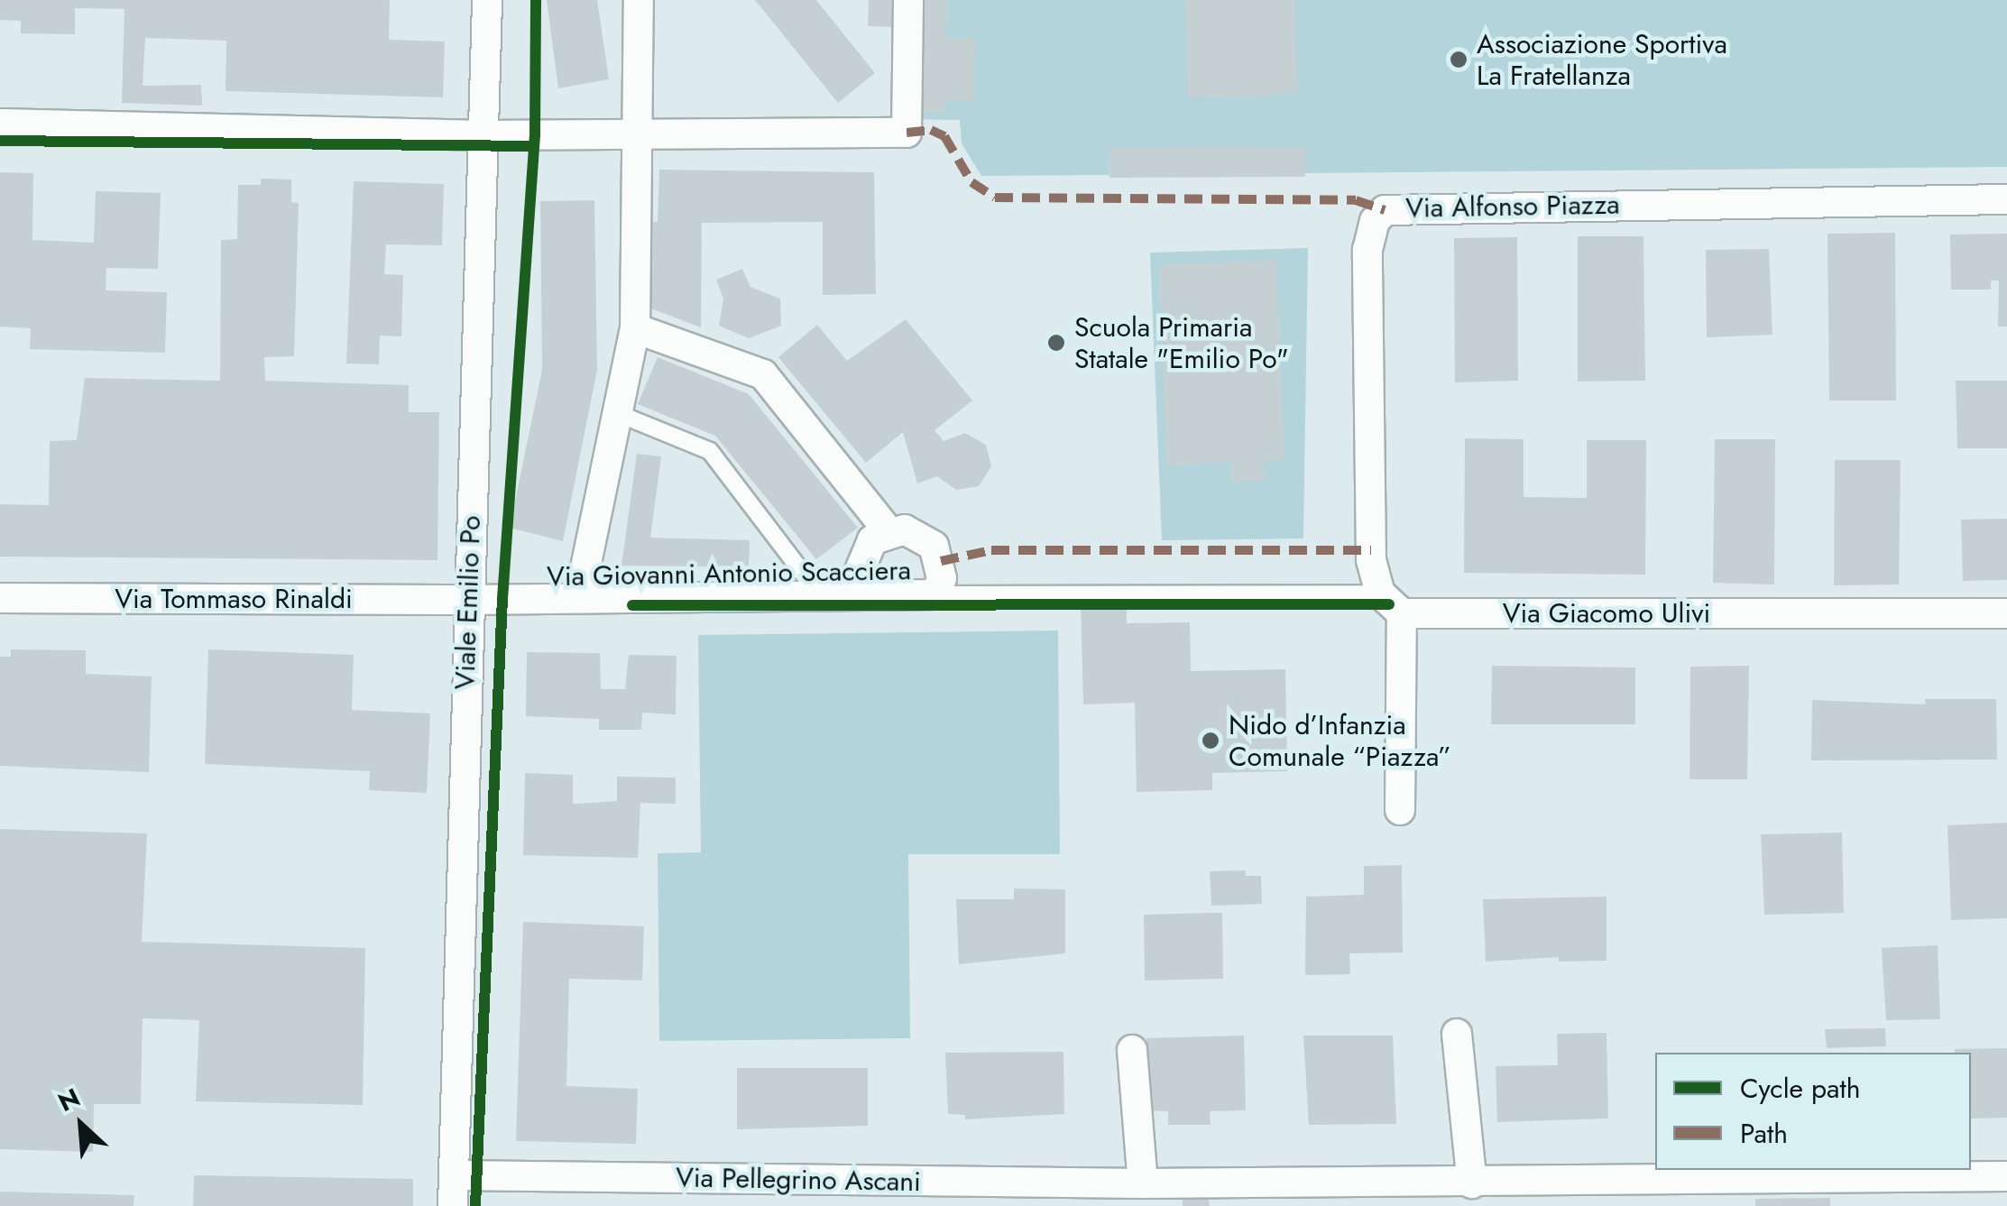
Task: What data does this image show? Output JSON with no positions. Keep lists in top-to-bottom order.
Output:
{
  "streets": {
    "street": [
      "Via Alfonso Piazza",
      "Via Giovanni Antonio Scacciera",
      "Via Tommaso Rinaldi",
      "Viale Emilio Po",
      "Via Giacomo Ulivi",
      "Via Pellegrino Ascani"
    ]
  },
  "crossings": [
    ["Via Giovanni Antonio Scacciera", "Via Tommaso Rinaldi"],
    ["Via Giovanni Antonio Scacciera", "Viale Emilio Po"],
    ["Via Tommaso Rinaldi", "Viale Emilio Po"],
    ["Viale Emilio Po", "Via Pellegrino Ascani"]
  ],
  "places": ["Associazione Sportiva La Fratellanza", "Scuola Primaria Statale \"Emilio Po\"", "Nido d’Infanzia Comunale “Piazza”"],
  "legend": ["Cycle path", "Path"],
  "north": "top left"
}
